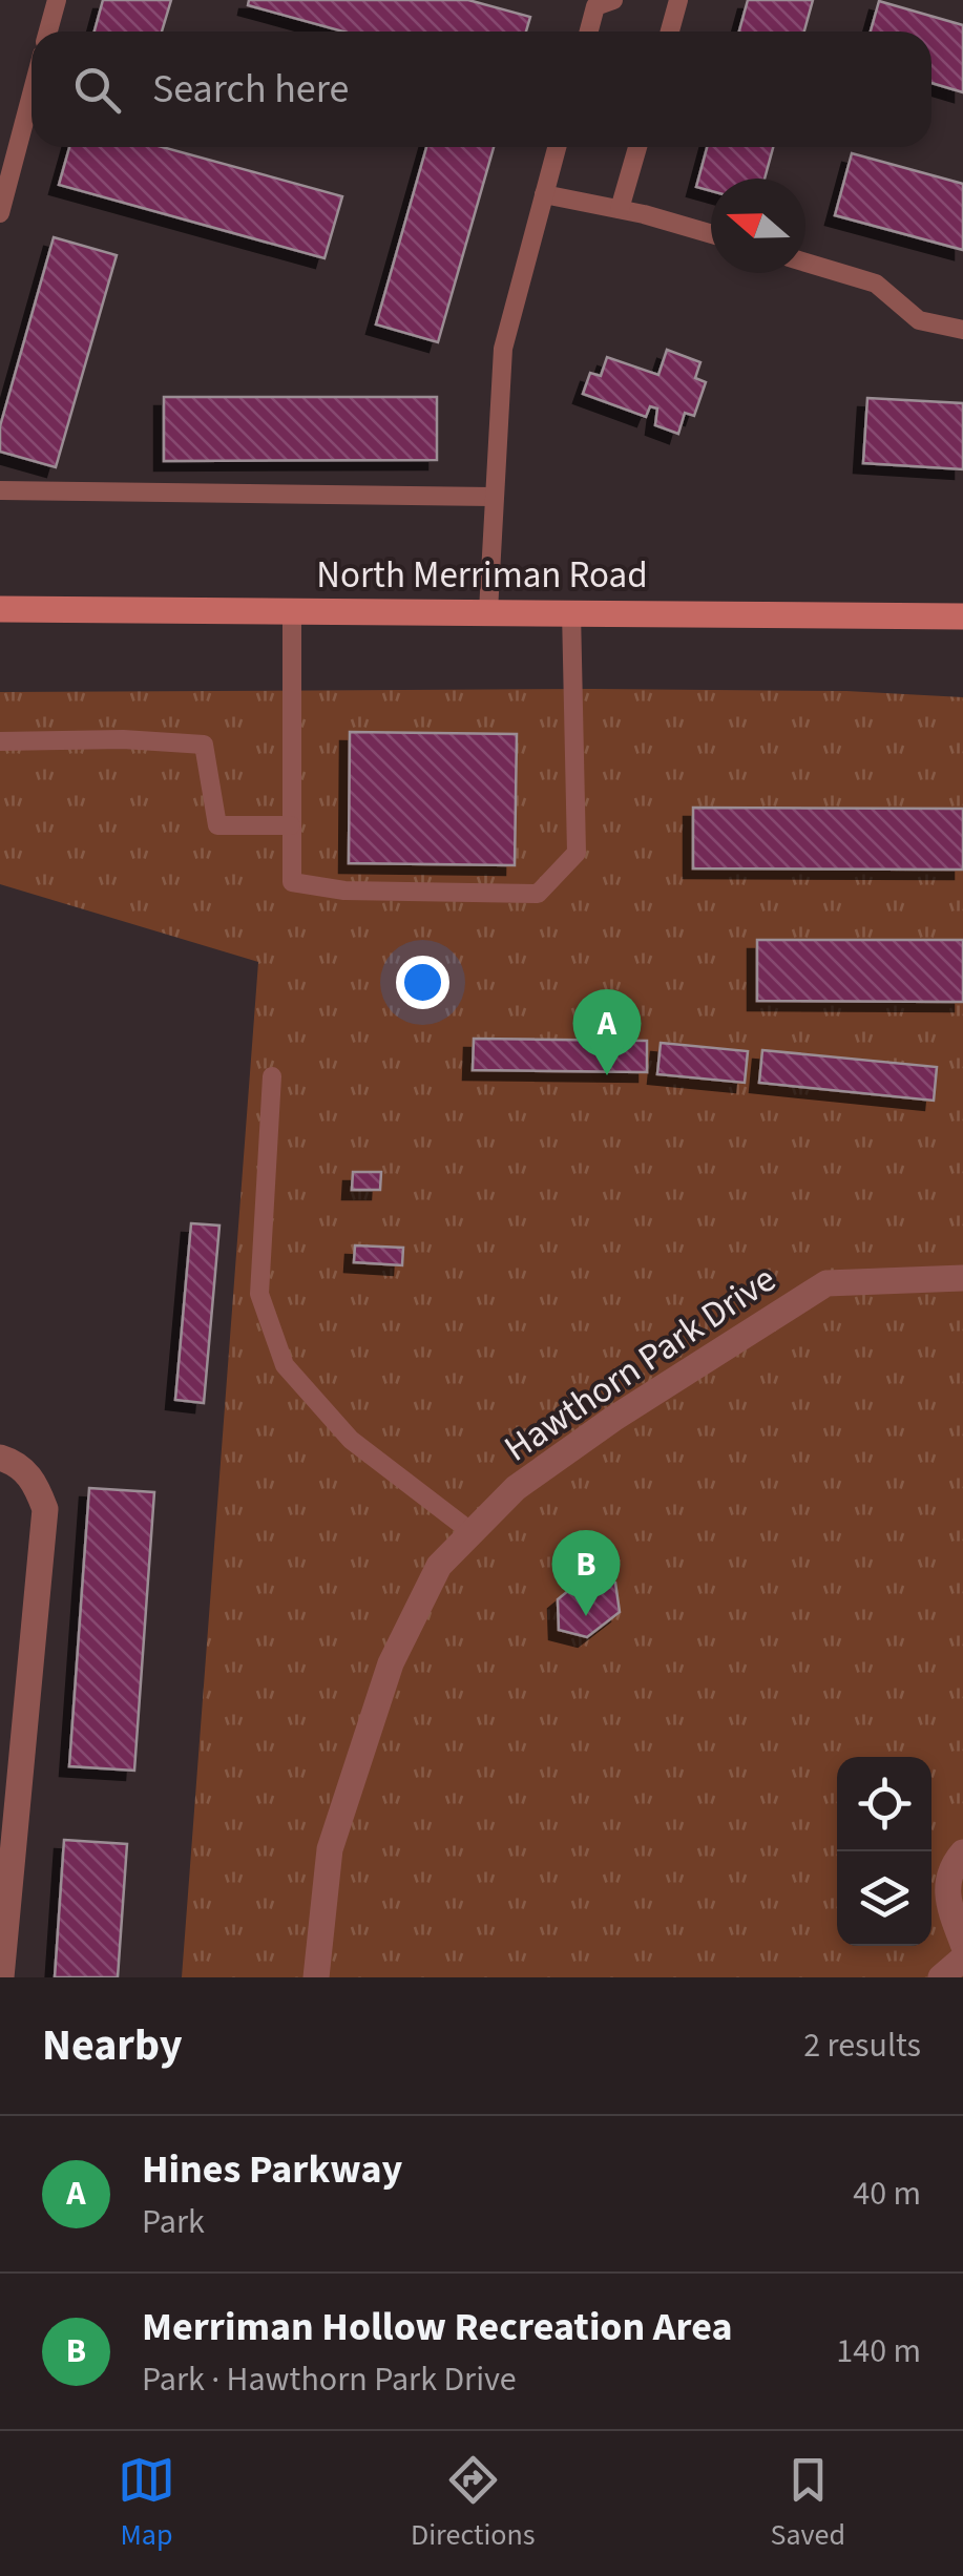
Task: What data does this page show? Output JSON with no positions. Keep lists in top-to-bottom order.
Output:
{
  "streets": {
    "main road": ["North Merriman Road"],
    "street": ["Hawthorn Park Drive"]
  },
  "north": "left",
  "page": {
    "search": "Search here",
    "pins": ["A", "B"],
    "heading": ["Nearby", "2 results"],
    "list": [
      {
        "mark": "A",
        "name": "Hines Parkway",
        "note": "Park",
        "value": "40 m"
      },
      {
        "mark": "B",
        "name": "Merriman Hollow Recreation Area",
        "note": "Park · Hawthorn Park Drive",
        "value": "140 m"
      }
    ],
    "nav": ["Map", "Directions", "Saved"]
  }
}
